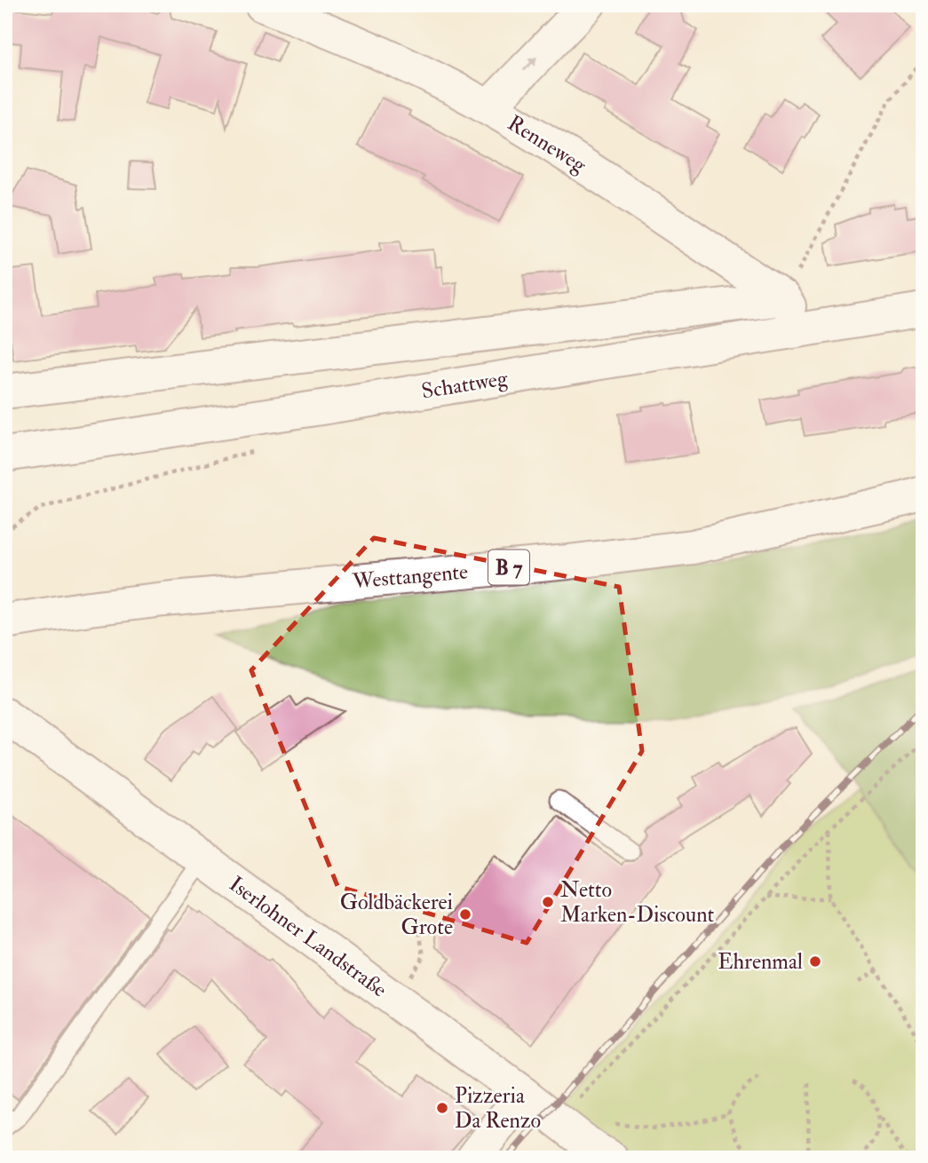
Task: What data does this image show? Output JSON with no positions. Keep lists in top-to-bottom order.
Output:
{
  "streets": {
    "street": [
      "Renneweg",
      "Schattweg",
      "B 7",
      "Westtangente",
      "Iserlohner Landstraße"
    ]
  },
  "crossings": [
    ["Renneweg", "Schattweg"]
  ],
  "places": [
    "Netto Marken-Discount",
    "Goldbäckerei Grote",
    "Ehrenmal",
    "Pizzeria Da Renzo"
  ]
}
